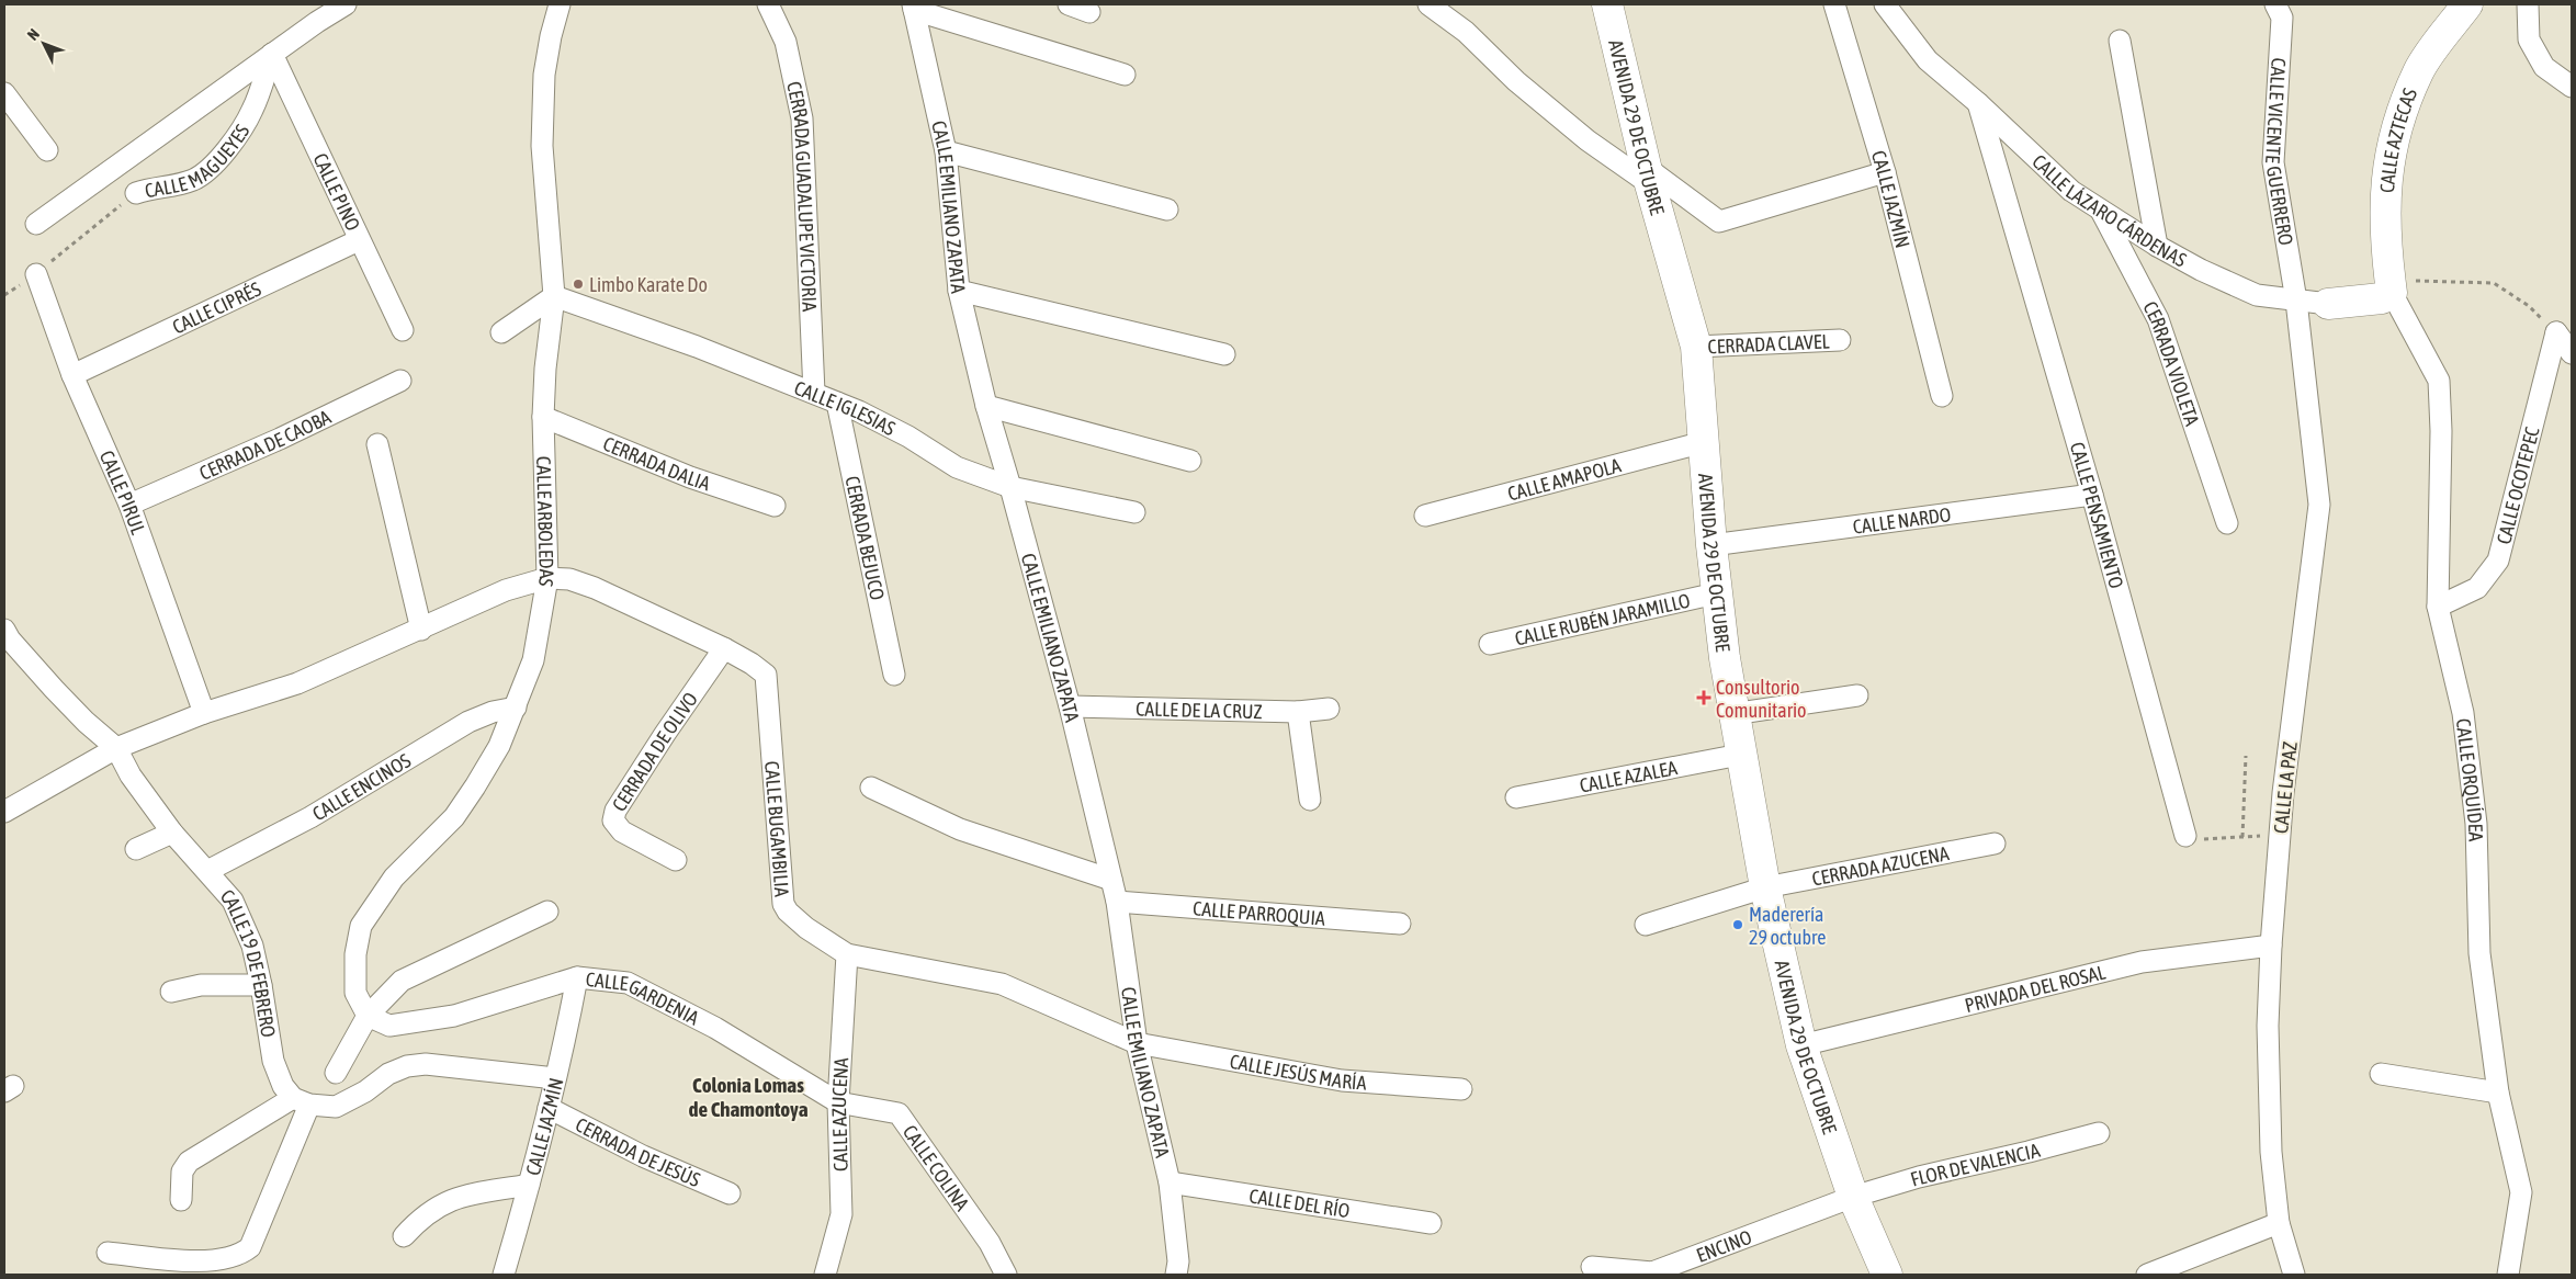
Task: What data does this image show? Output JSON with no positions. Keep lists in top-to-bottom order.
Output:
{
  "streets": {
    "street": [
      "AVENIDA 29 DE OCTUBRE",
      "CALLE AZTECAS",
      "CALLE VICENTE GUERRERO",
      "CALLE MAGUEYES",
      "CALLE PINO",
      "CERRADA GUADALUPE VICTORIA",
      "CALLE JAZMÍN",
      "CALLE EMILIANO ZAPATA",
      "CALLE LÁZARO CÁRDENAS",
      "CALLE CIPRÉS",
      "CERRADA CLAVEL",
      "CERRADA VIOLETA",
      "CALLE IGLESIAS",
      "CERRADA DE CAOBA",
      "CERRADA DALIA",
      "CALLE AMAPOLA",
      "CALLE OCOTEPEC",
      "CALLE PIRUL",
      "CALLE PENSAMIENTO",
      "CALLE NARDO",
      "CALLE ARBOLEDAS",
      "CERRADA BEJUCO",
      "CALLE RUBÉN JARAMILLO",
      "CALLE DE LA CRUZ",
      "CERRADA DE OLIVO",
      "CALLE AZALEA",
      "CALLE ORQUÍDEA",
      "CALLE ENCINOS",
      "CALLE LA PAZ",
      "CALLE BUGAMBILIA",
      "CERRADA AZUCENA",
      "CALLE PARROQUIA",
      "CALLE 19 DE FEBRERO",
      "PRIVADA DEL ROSAL",
      "CALLE GARDENIA",
      "CALLE JESÚS MARÍA",
      "CALLE AZUCENA",
      "CERRADA DE JESÚS",
      "FLOR DE VALENCIA",
      "CALLE COLINA",
      "CALLE DEL RÍO",
      "ENCINO"
    ]
  },
  "crossings": [
    ["AVENIDA 29 DE OCTUBRE", "CERRADA CLAVEL"],
    ["AVENIDA 29 DE OCTUBRE", "CALLE AMAPOLA"],
    ["AVENIDA 29 DE OCTUBRE", "CALLE NARDO"],
    ["AVENIDA 29 DE OCTUBRE", "CALLE RUBÉN JARAMILLO"],
    ["AVENIDA 29 DE OCTUBRE", "CALLE AZALEA"],
    ["AVENIDA 29 DE OCTUBRE", "CERRADA AZUCENA"],
    ["AVENIDA 29 DE OCTUBRE", "PRIVADA DEL ROSAL"],
    ["AVENIDA 29 DE OCTUBRE", "FLOR DE VALENCIA"],
    ["AVENIDA 29 DE OCTUBRE", "ENCINO"],
    ["CALLE AZTECAS", "CALLE LÁZARO CÁRDENAS"],
    ["CALLE AZTECAS", "CALLE ORQUÍDEA"],
    ["CALLE VICENTE GUERRERO", "CALLE LÁZARO CÁRDENAS"],
    ["CALLE VICENTE GUERRERO", "CALLE LA PAZ"],
    ["CALLE MAGUEYES", "CALLE PINO"],
    ["CALLE MAGUEYES", "CALLE PIRUL"],
    ["CALLE PINO", "CALLE CIPRÉS"],
    ["CERRADA GUADALUPE VICTORIA", "CALLE IGLESIAS"],
    ["CALLE JAZMÍN", "CALLE GARDENIA"],
    ["CALLE JAZMÍN", "CERRADA DE JESÚS"],
    ["CALLE EMILIANO ZAPATA", "CALLE IGLESIAS"],
    ["CALLE EMILIANO ZAPATA", "CALLE DE LA CRUZ"],
    ["CALLE EMILIANO ZAPATA", "CALLE BUGAMBILIA"],
    ["CALLE EMILIANO ZAPATA", "CALLE PARROQUIA"],
    ["CALLE EMILIANO ZAPATA", "CALLE JESÚS MARÍA"],
    ["CALLE EMILIANO ZAPATA", "CALLE DEL RÍO"],
    ["CALLE LÁZARO CÁRDENAS", "CERRADA VIOLETA"],
    ["CALLE LÁZARO CÁRDENAS", "CALLE PENSAMIENTO"],
    ["CALLE LÁZARO CÁRDENAS", "CALLE ORQUÍDEA"],
    ["CALLE LÁZARO CÁRDENAS", "CALLE LA PAZ"],
    ["CALLE CIPRÉS", "CALLE PIRUL"],
    ["CALLE IGLESIAS", "CALLE ARBOLEDAS"],
    ["CALLE IGLESIAS", "CERRADA BEJUCO"],
    ["CERRADA DE CAOBA", "CALLE PIRUL"],
    ["CERRADA DALIA", "CALLE ARBOLEDAS"],
    ["CALLE OCOTEPEC", "CALLE ORQUÍDEA"],
    ["CALLE PENSAMIENTO", "CALLE NARDO"],
    ["CALLE ARBOLEDAS", "CALLE ENCINOS"],
    ["CALLE ARBOLEDAS", "CALLE BUGAMBILIA"],
    ["CALLE ARBOLEDAS", "CALLE GARDENIA"],
    ["CERRADA DE OLIVO", "CALLE BUGAMBILIA"],
    ["CALLE ENCINOS", "CALLE 19 DE FEBRERO"],
    ["CALLE LA PAZ", "PRIVADA DEL ROSAL"],
    ["CALLE BUGAMBILIA", "CALLE JESÚS MARÍA"],
    ["CALLE BUGAMBILIA", "CALLE AZUCENA"],
    ["CALLE GARDENIA", "CALLE AZUCENA"],
    ["CALLE GARDENIA", "CALLE COLINA"],
    ["CALLE AZUCENA", "CALLE COLINA"],
    ["FLOR DE VALENCIA", "ENCINO"]
  ],
  "districts": ["Colonia Lomas de Chamontoya"],
  "places": {
    "other": ["Limbo Karate Do", "Maderería 29 octubre"],
    "health": ["Consultorio Comunitario"]
  },
  "north": "top left"
}
